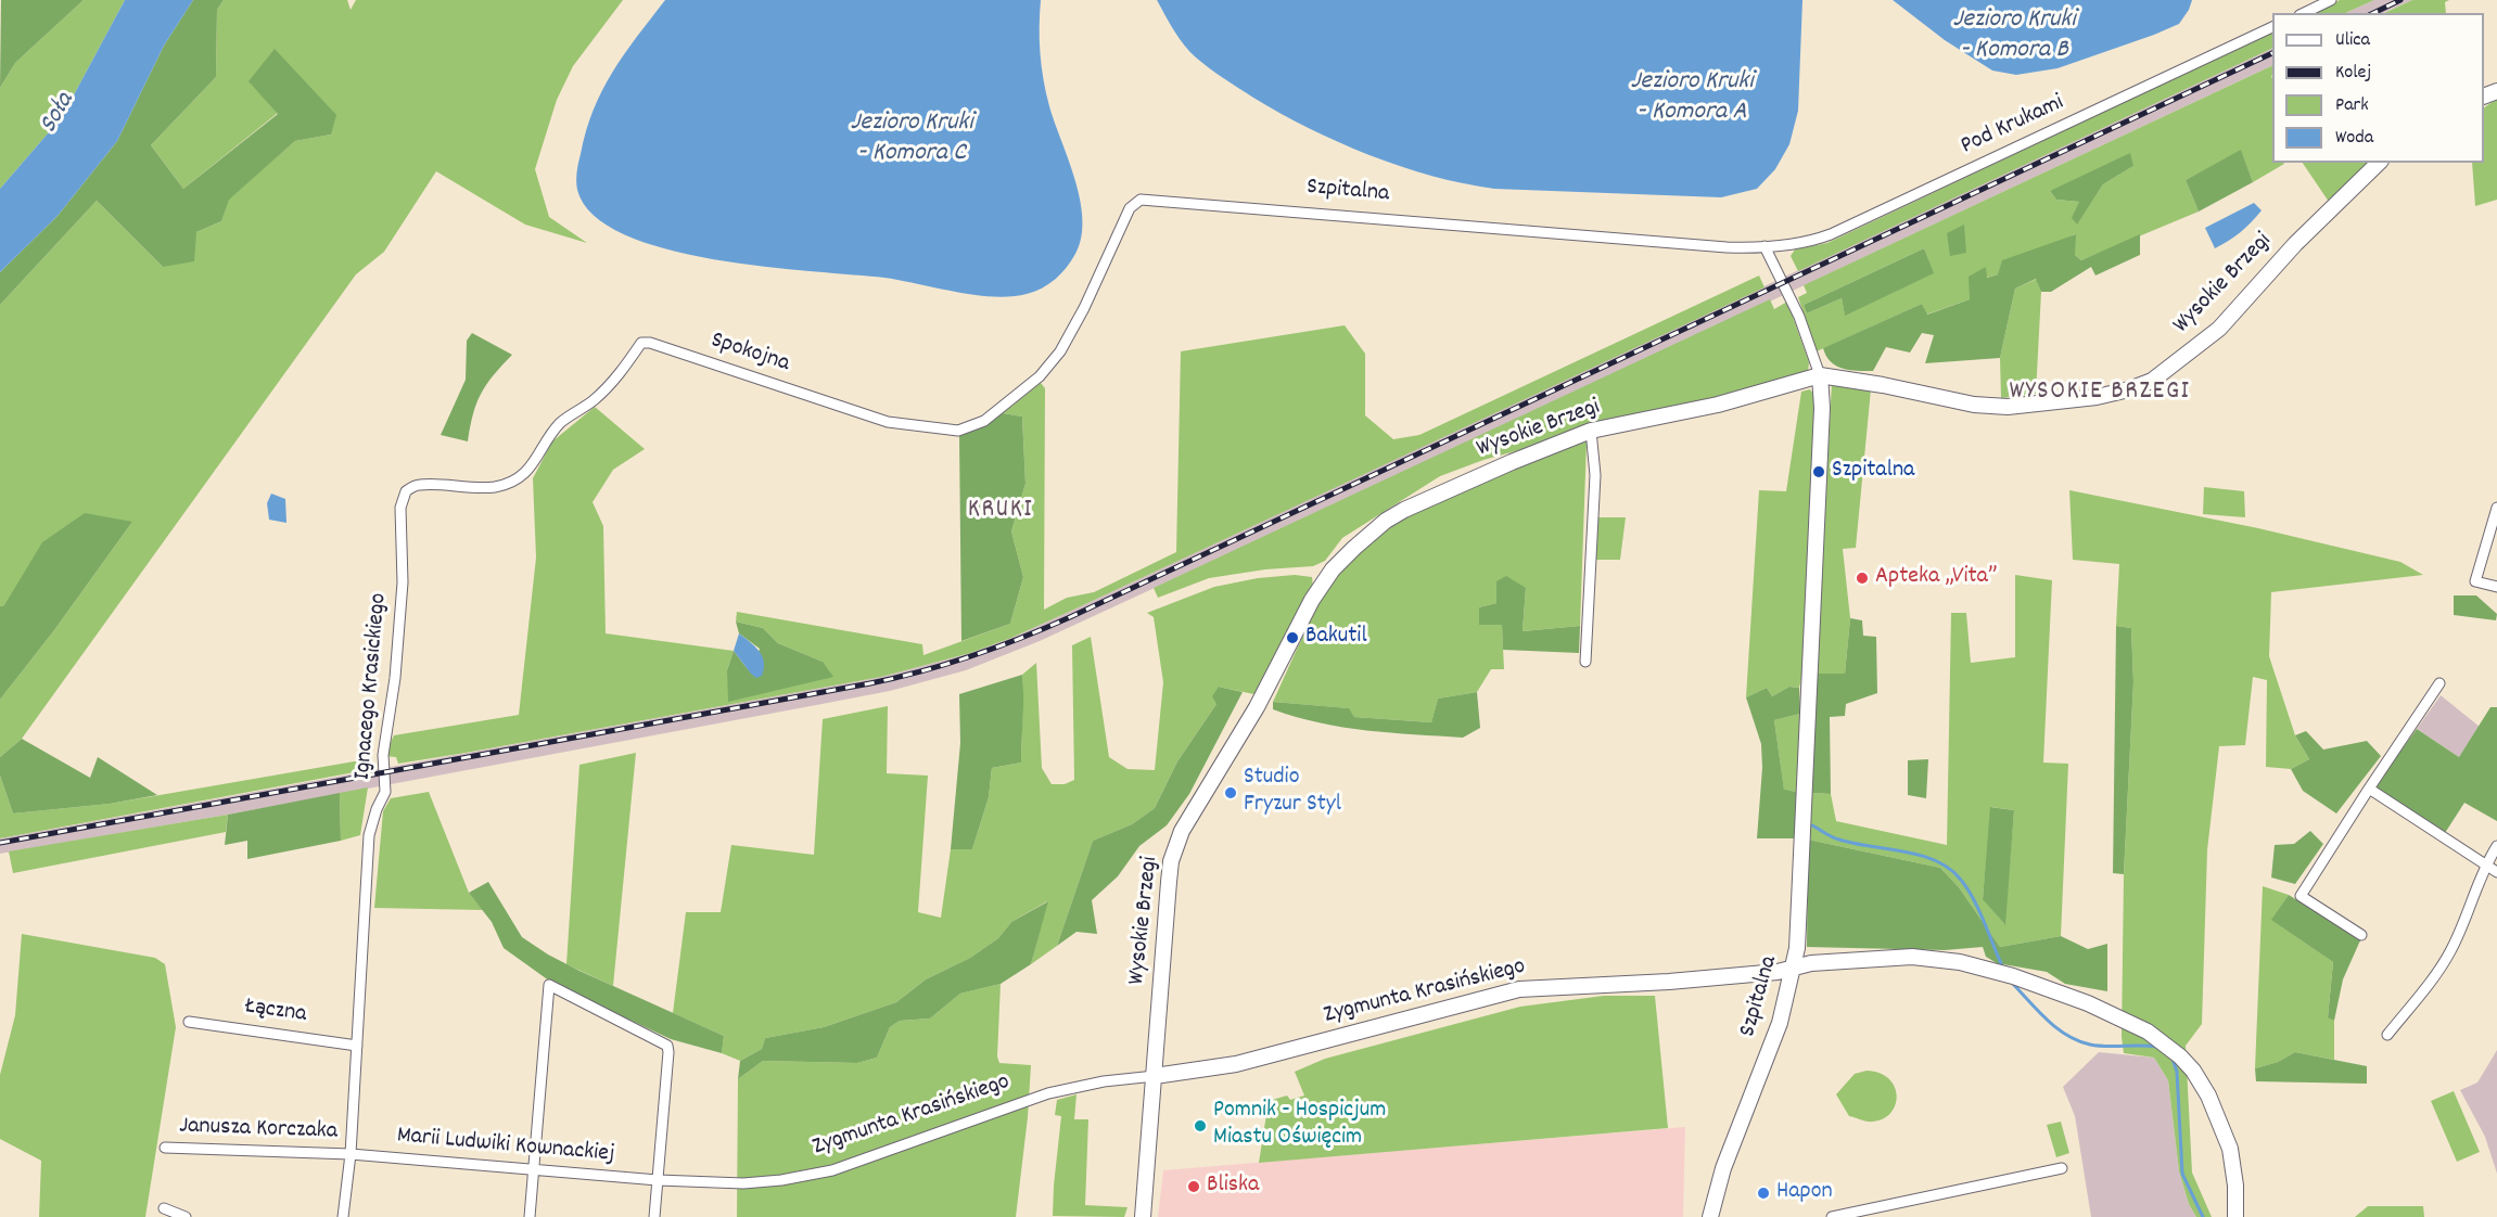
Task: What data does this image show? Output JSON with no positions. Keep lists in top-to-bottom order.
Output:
{
  "streets": {
    "street": [
      "Pod Krukami",
      "Szpitalna",
      "Wysokie Brzegi",
      "Spokojna",
      "Ignacego Krasickiego",
      "Zygmunta Krasińskiego",
      "Łączna",
      "Janusza Korczaka",
      "Marii Ludwiki Kownackiej"
    ]
  },
  "crossings": [
    ["Pod Krukami", "Szpitalna"],
    ["Szpitalna", "Wysokie Brzegi"],
    ["Szpitalna", "Spokojna"],
    ["Szpitalna", "Zygmunta Krasińskiego"],
    ["Wysokie Brzegi", "Zygmunta Krasińskiego"],
    ["Spokojna", "Ignacego Krasickiego"],
    ["Ignacego Krasickiego", "Łączna"],
    ["Ignacego Krasickiego", "Janusza Korczaka"],
    ["Ignacego Krasickiego", "Marii Ludwiki Kownackiej"],
    ["Zygmunta Krasińskiego", "Marii Ludwiki Kownackiej"],
    ["Janusza Korczaka", "Marii Ludwiki Kownackiej"]
  ],
  "districts": ["WYSOKIE BRZEGI", "KRUKI"],
  "water": [
    "Jezioro Kruki - Komora B",
    "Jezioro Kruki - Komora A",
    "Soła",
    "Jezioro Kruki - Komora C"
  ],
  "places": [
    "Szpitalna",
    "Apteka „Vita”",
    "Bakutil",
    "Studio Fryzur Styl",
    "Pomnik - Hospicjum Miastu Oświęcim",
    "Bliska",
    "Hapon"
  ],
  "legend": [
    "Ulica",
    "Kolej",
    "Park",
    "Woda"
  ]
}
